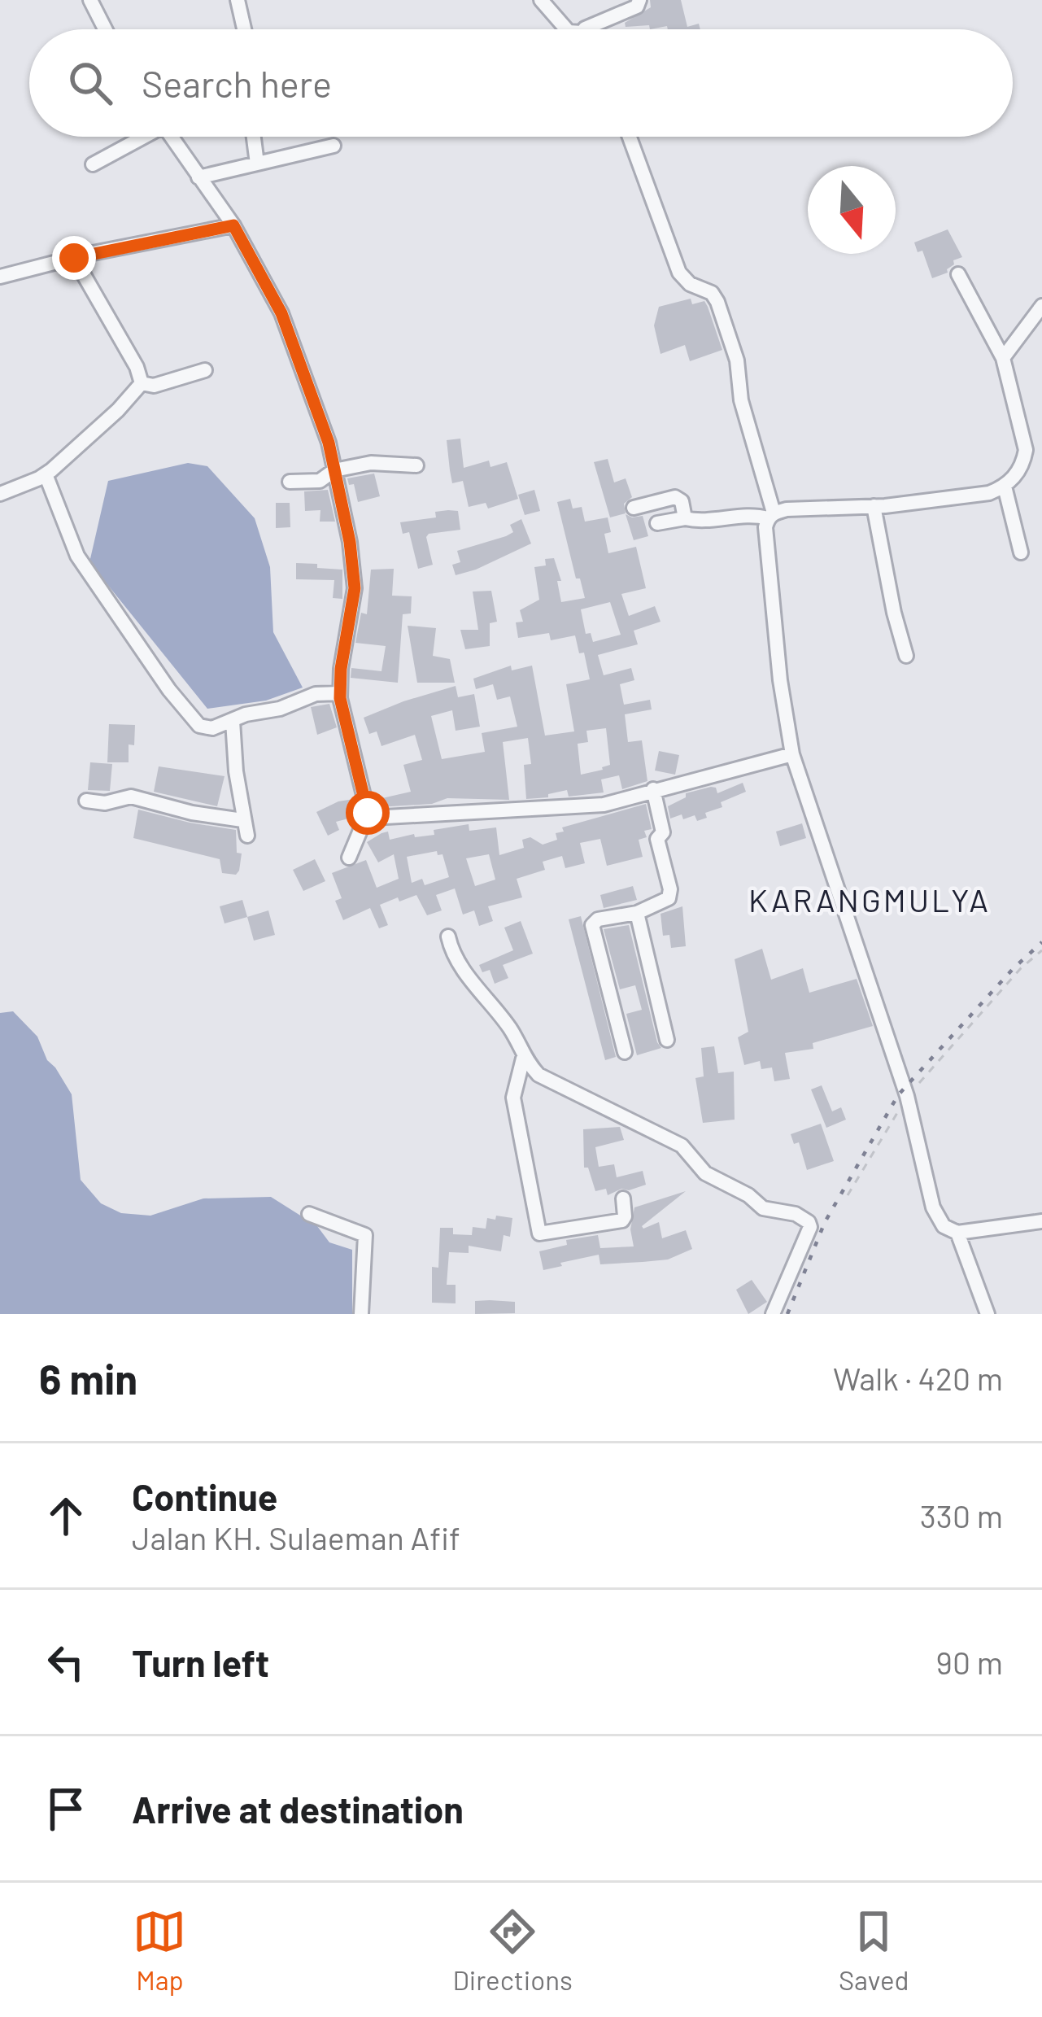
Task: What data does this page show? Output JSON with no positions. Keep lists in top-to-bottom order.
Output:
{
  "districts": ["KARANGMULYA"],
  "north": "bottom",
  "page": {
    "search": "Search here",
    "heading": ["6 min", "Walk · 420 m"],
    "list": [
      ["Continue", "Jalan KH. Sulaeman Afif", "330 m"],
      ["Turn left", "90 m"],
      "Arrive at destination"
    ],
    "nav": ["Map", "Directions", "Saved"]
  }
}
